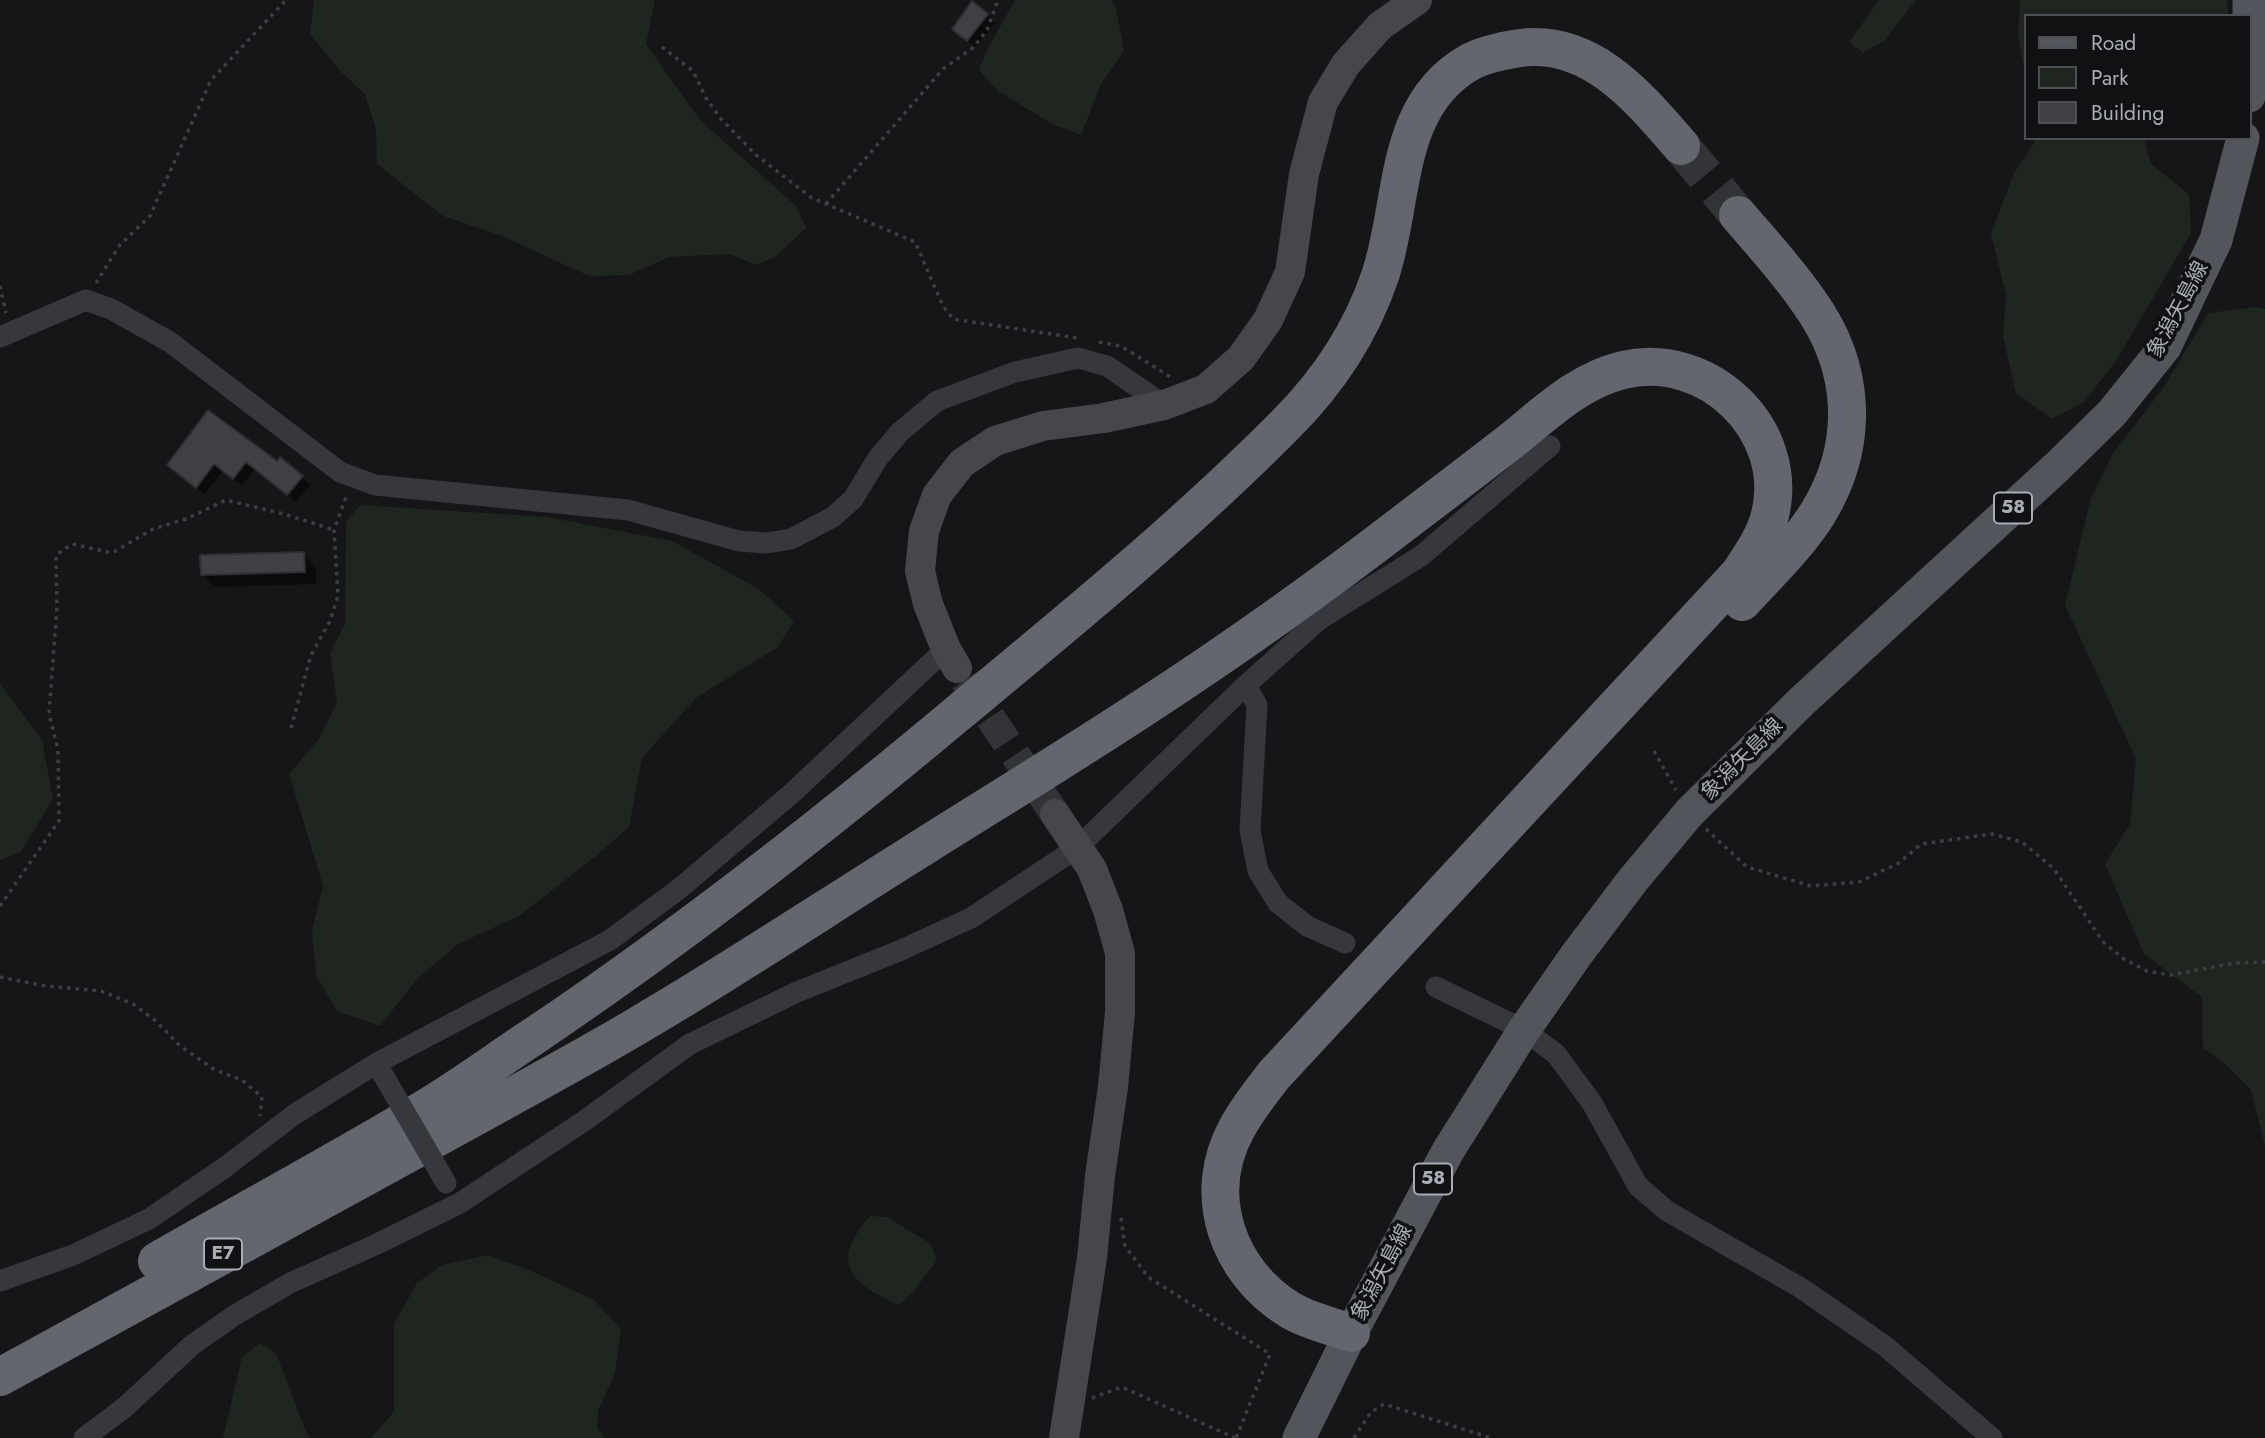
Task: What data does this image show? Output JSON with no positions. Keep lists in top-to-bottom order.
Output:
{
  "streets": {
    "highway": ["E7"],
    "main road": ["象潟矢島線", "58"]
  },
  "legend": ["Road", "Park", "Building"]
}
